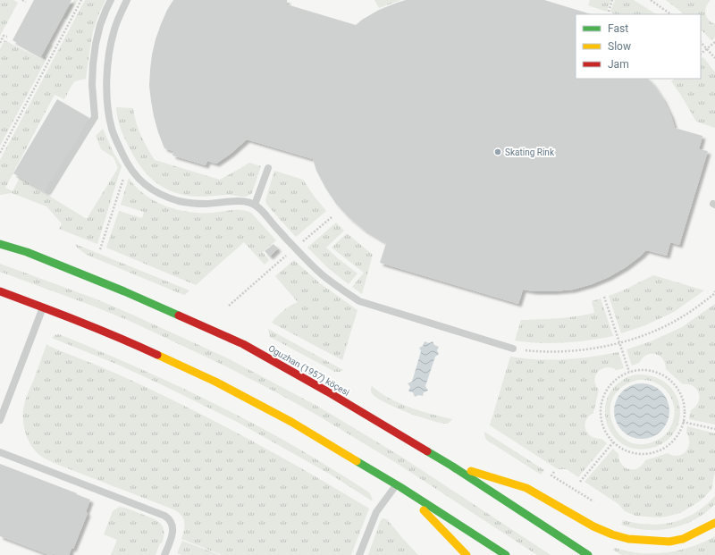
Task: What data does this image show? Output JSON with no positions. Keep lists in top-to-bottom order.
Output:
{
  "streets": {
    "main road": ["Oguzhan (1957) köçesi"]
  },
  "places": ["Skating Rink"],
  "legend": ["Fast", "Slow", "Jam"]
}
